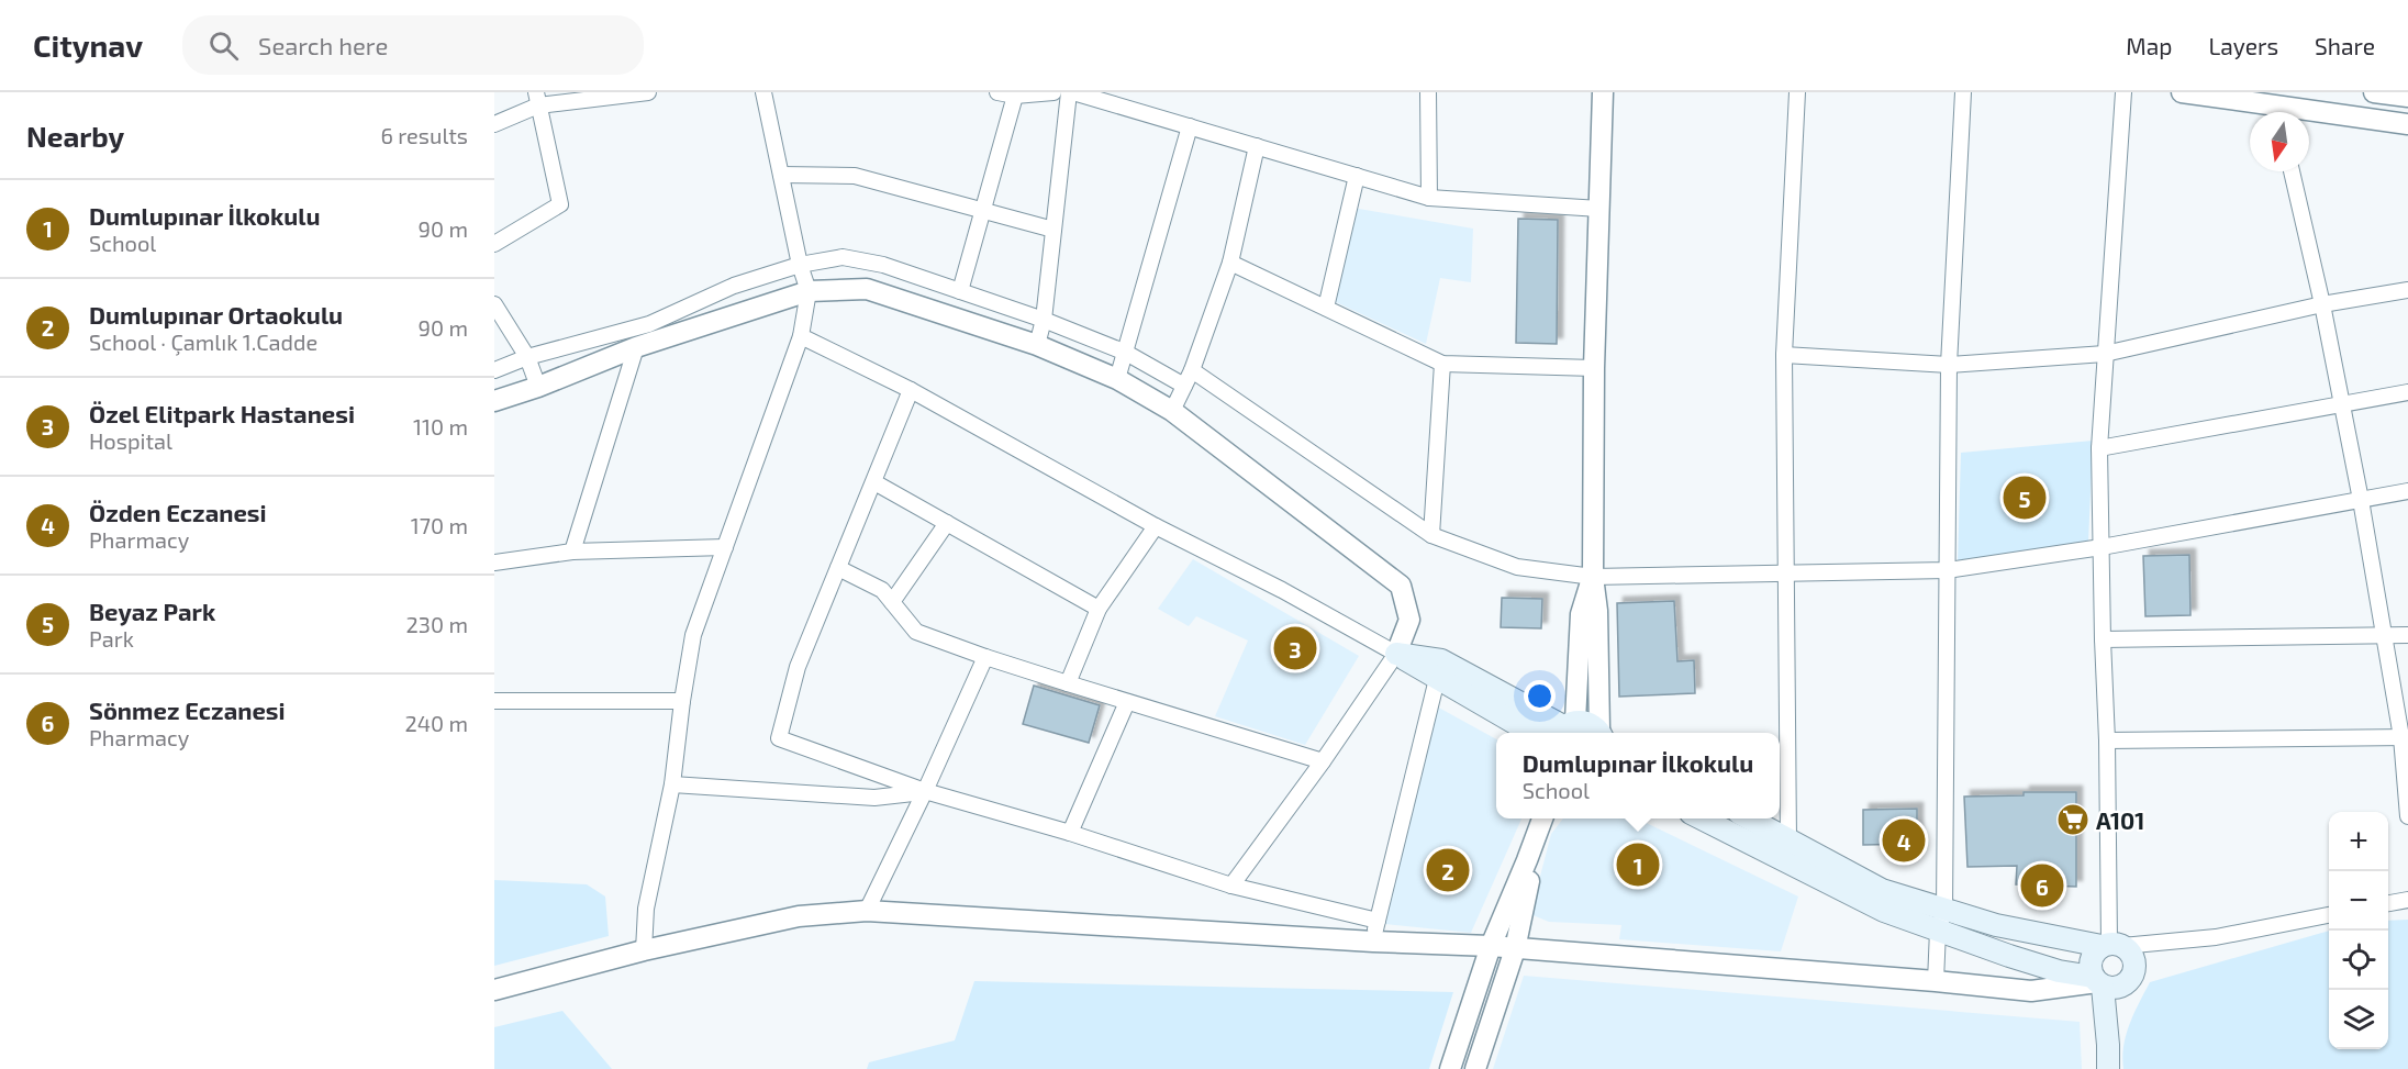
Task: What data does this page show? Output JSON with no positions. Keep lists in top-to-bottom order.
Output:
{
  "places": {
    "supermarket": ["A101"]
  },
  "north": "bottom",
  "page": {
    "header": "Citynav",
    "search": "Search here",
    "nav": ["Map", "Layers", "Share"],
    "heading": ["Nearby", "6 results"],
    "list": [
      {
        "mark": "1",
        "name": "Dumlupınar İlkokulu",
        "note": "School",
        "value": "90 m"
      },
      {
        "mark": "2",
        "name": "Dumlupınar Ortaokulu",
        "note": "School · Çamlık 1.Cadde",
        "value": "90 m"
      },
      {
        "mark": "3",
        "name": "Özel Elitpark Hastanesi",
        "note": "Hospital",
        "value": "110 m"
      },
      {
        "mark": "4",
        "name": "Özden Eczanesi",
        "note": "Pharmacy",
        "value": "170 m"
      },
      {
        "mark": "5",
        "name": "Beyaz Park",
        "note": "Park",
        "value": "230 m"
      },
      {
        "mark": "6",
        "name": "Sönmez Eczanesi",
        "note": "Pharmacy",
        "value": "240 m"
      }
    ],
    "pins": [
      "5",
      "3",
      "4",
      "1",
      "2",
      "6"
    ],
    "popup": ["Dumlupınar İlkokulu", "School"],
    "map_buttons": ["+", "−"]
  }
}
